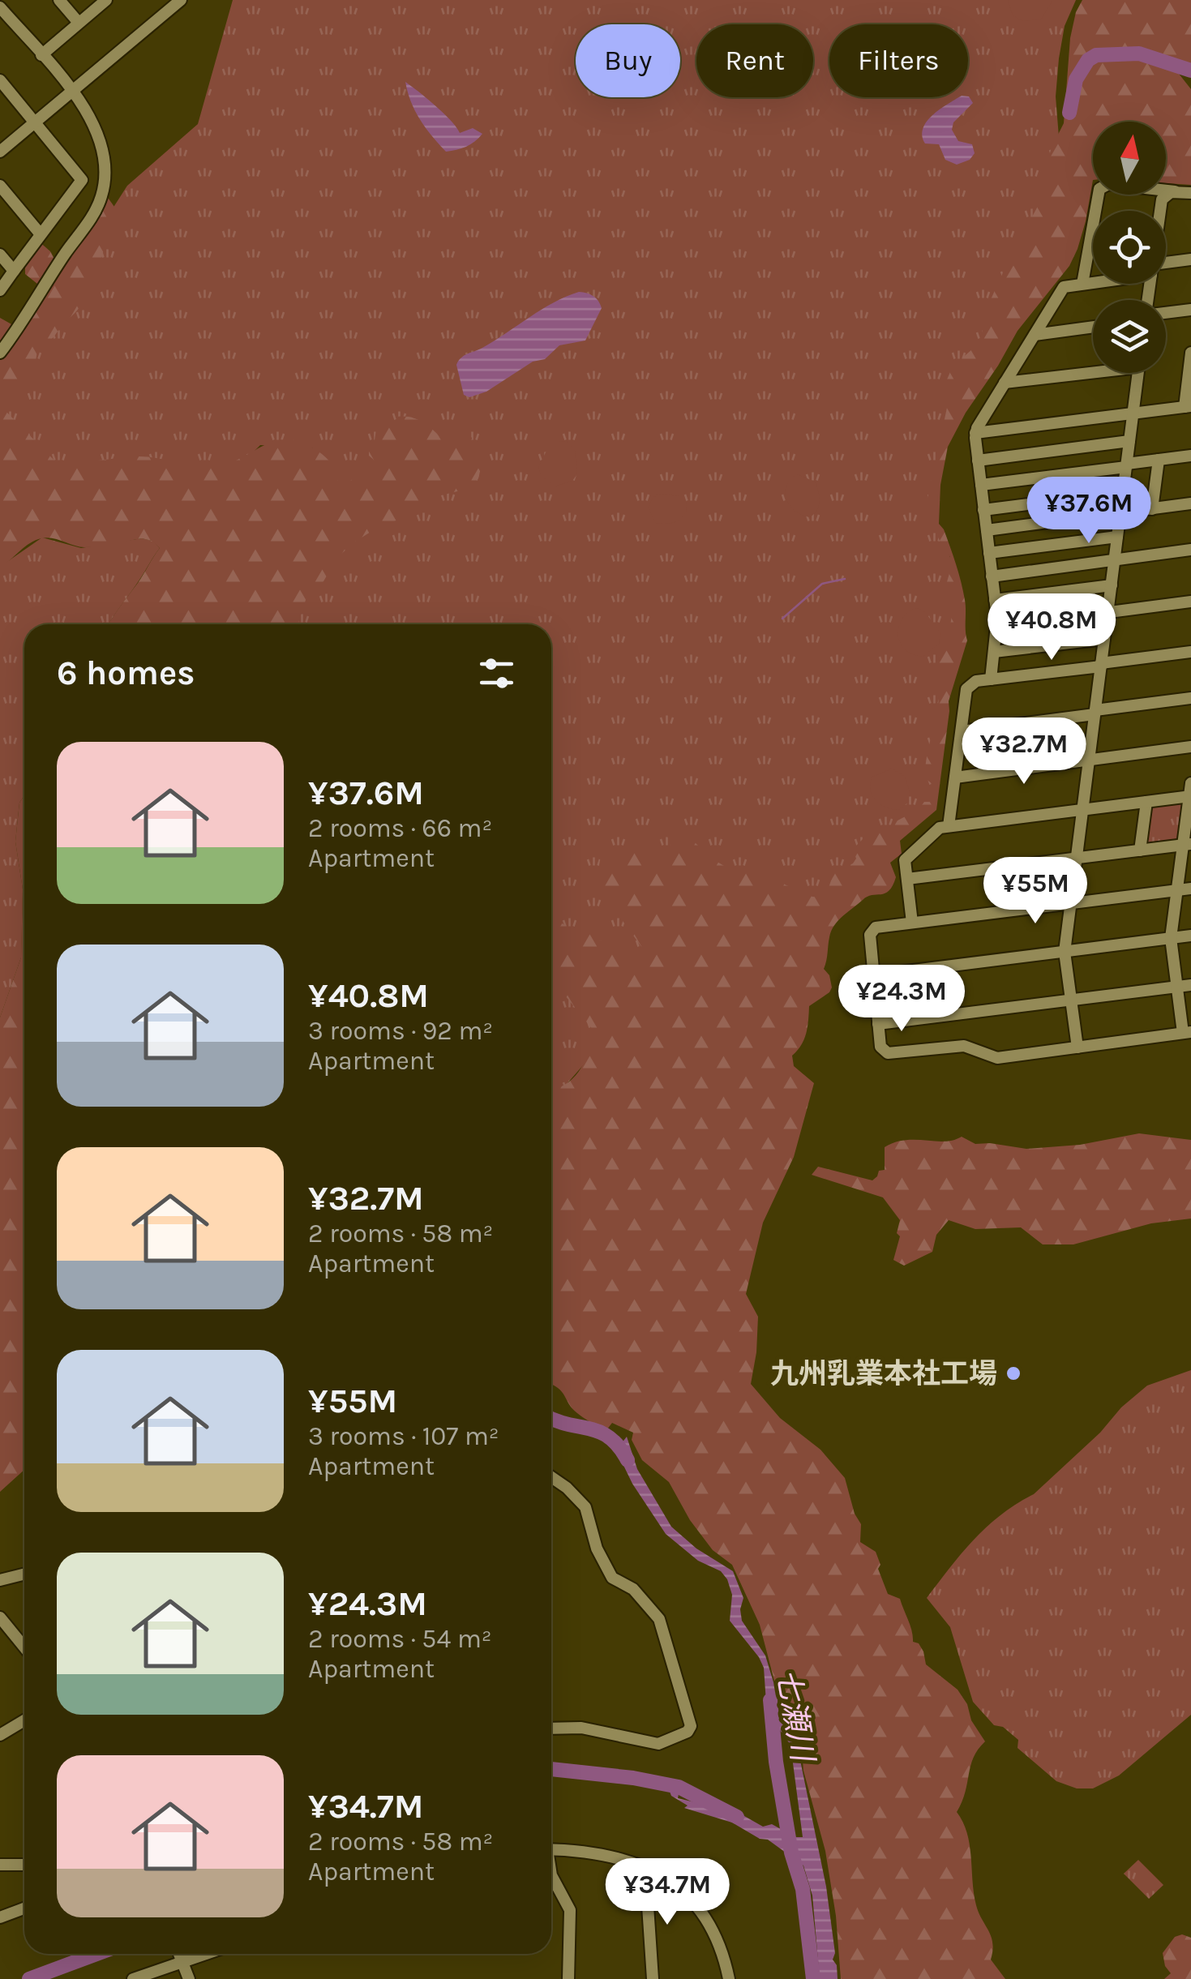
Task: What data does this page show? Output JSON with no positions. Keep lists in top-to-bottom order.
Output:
{
  "water": ["七瀬川"],
  "places": ["九州乳業本社工場"],
  "north": "top",
  "page": {
    "chip": ["Buy", "Rent", "Filters"],
    "price": [
      "¥37.6M",
      "¥40.8M",
      "¥32.7M",
      "¥55M",
      "¥24.3M",
      "¥34.7M"
    ],
    "heading": "6 homes",
    "list": [
      {
        "name": "¥37.6M",
        "note": "2 rooms · 66 m² · Apartment"
      },
      {
        "name": "¥40.8M",
        "note": "3 rooms · 92 m² · Apartment"
      },
      {
        "name": "¥32.7M",
        "note": "2 rooms · 58 m² · Apartment"
      },
      {
        "name": "¥55M",
        "note": "3 rooms · 107 m² · Apartment"
      },
      {
        "name": "¥24.3M",
        "note": "2 rooms · 54 m² · Apartment"
      },
      {
        "name": "¥34.7M",
        "note": "2 rooms · 58 m² · Apartment"
      }
    ]
  }
}
